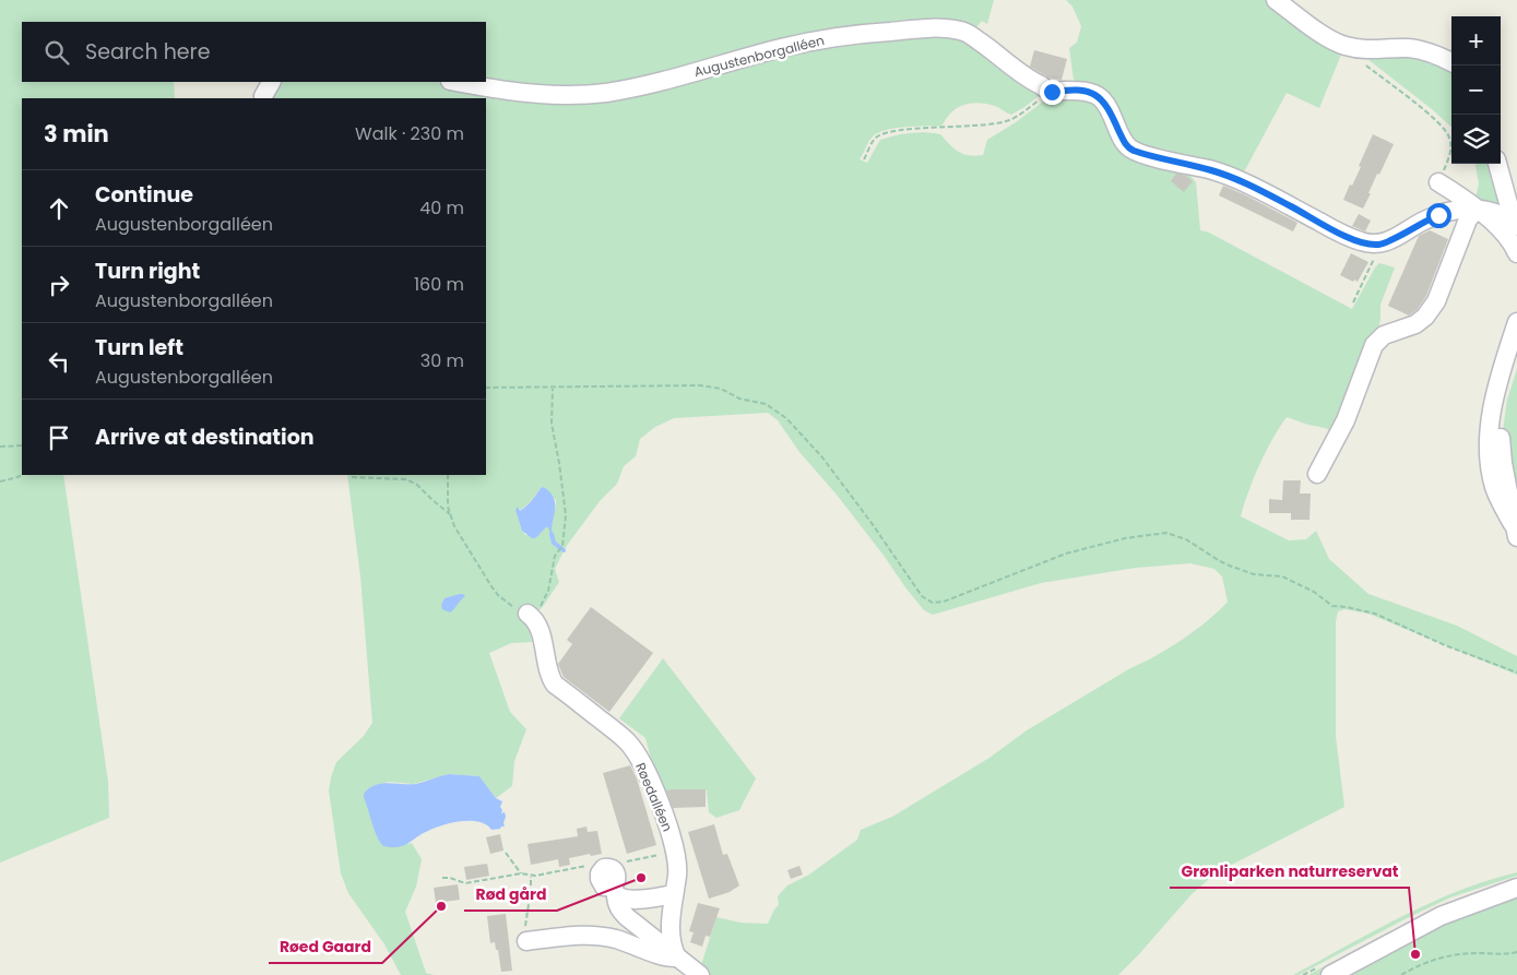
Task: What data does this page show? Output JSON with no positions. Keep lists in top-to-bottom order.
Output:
{
  "streets": {
    "street": ["Augustenborgalléen", "Røedalléen"]
  },
  "places": ["Rød gård", "Røed Gaard", "Grønliparken naturreservat"],
  "page": {
    "map_buttons": ["+", "−"],
    "search": "Search here",
    "heading": ["3 min", "Walk · 230 m"],
    "list": [
      ["Continue", "Augustenborgalléen", "40 m"],
      ["Turn right", "Augustenborgalléen", "160 m"],
      ["Turn left", "Augustenborgalléen", "30 m"],
      "Arrive at destination"
    ]
  }
}
